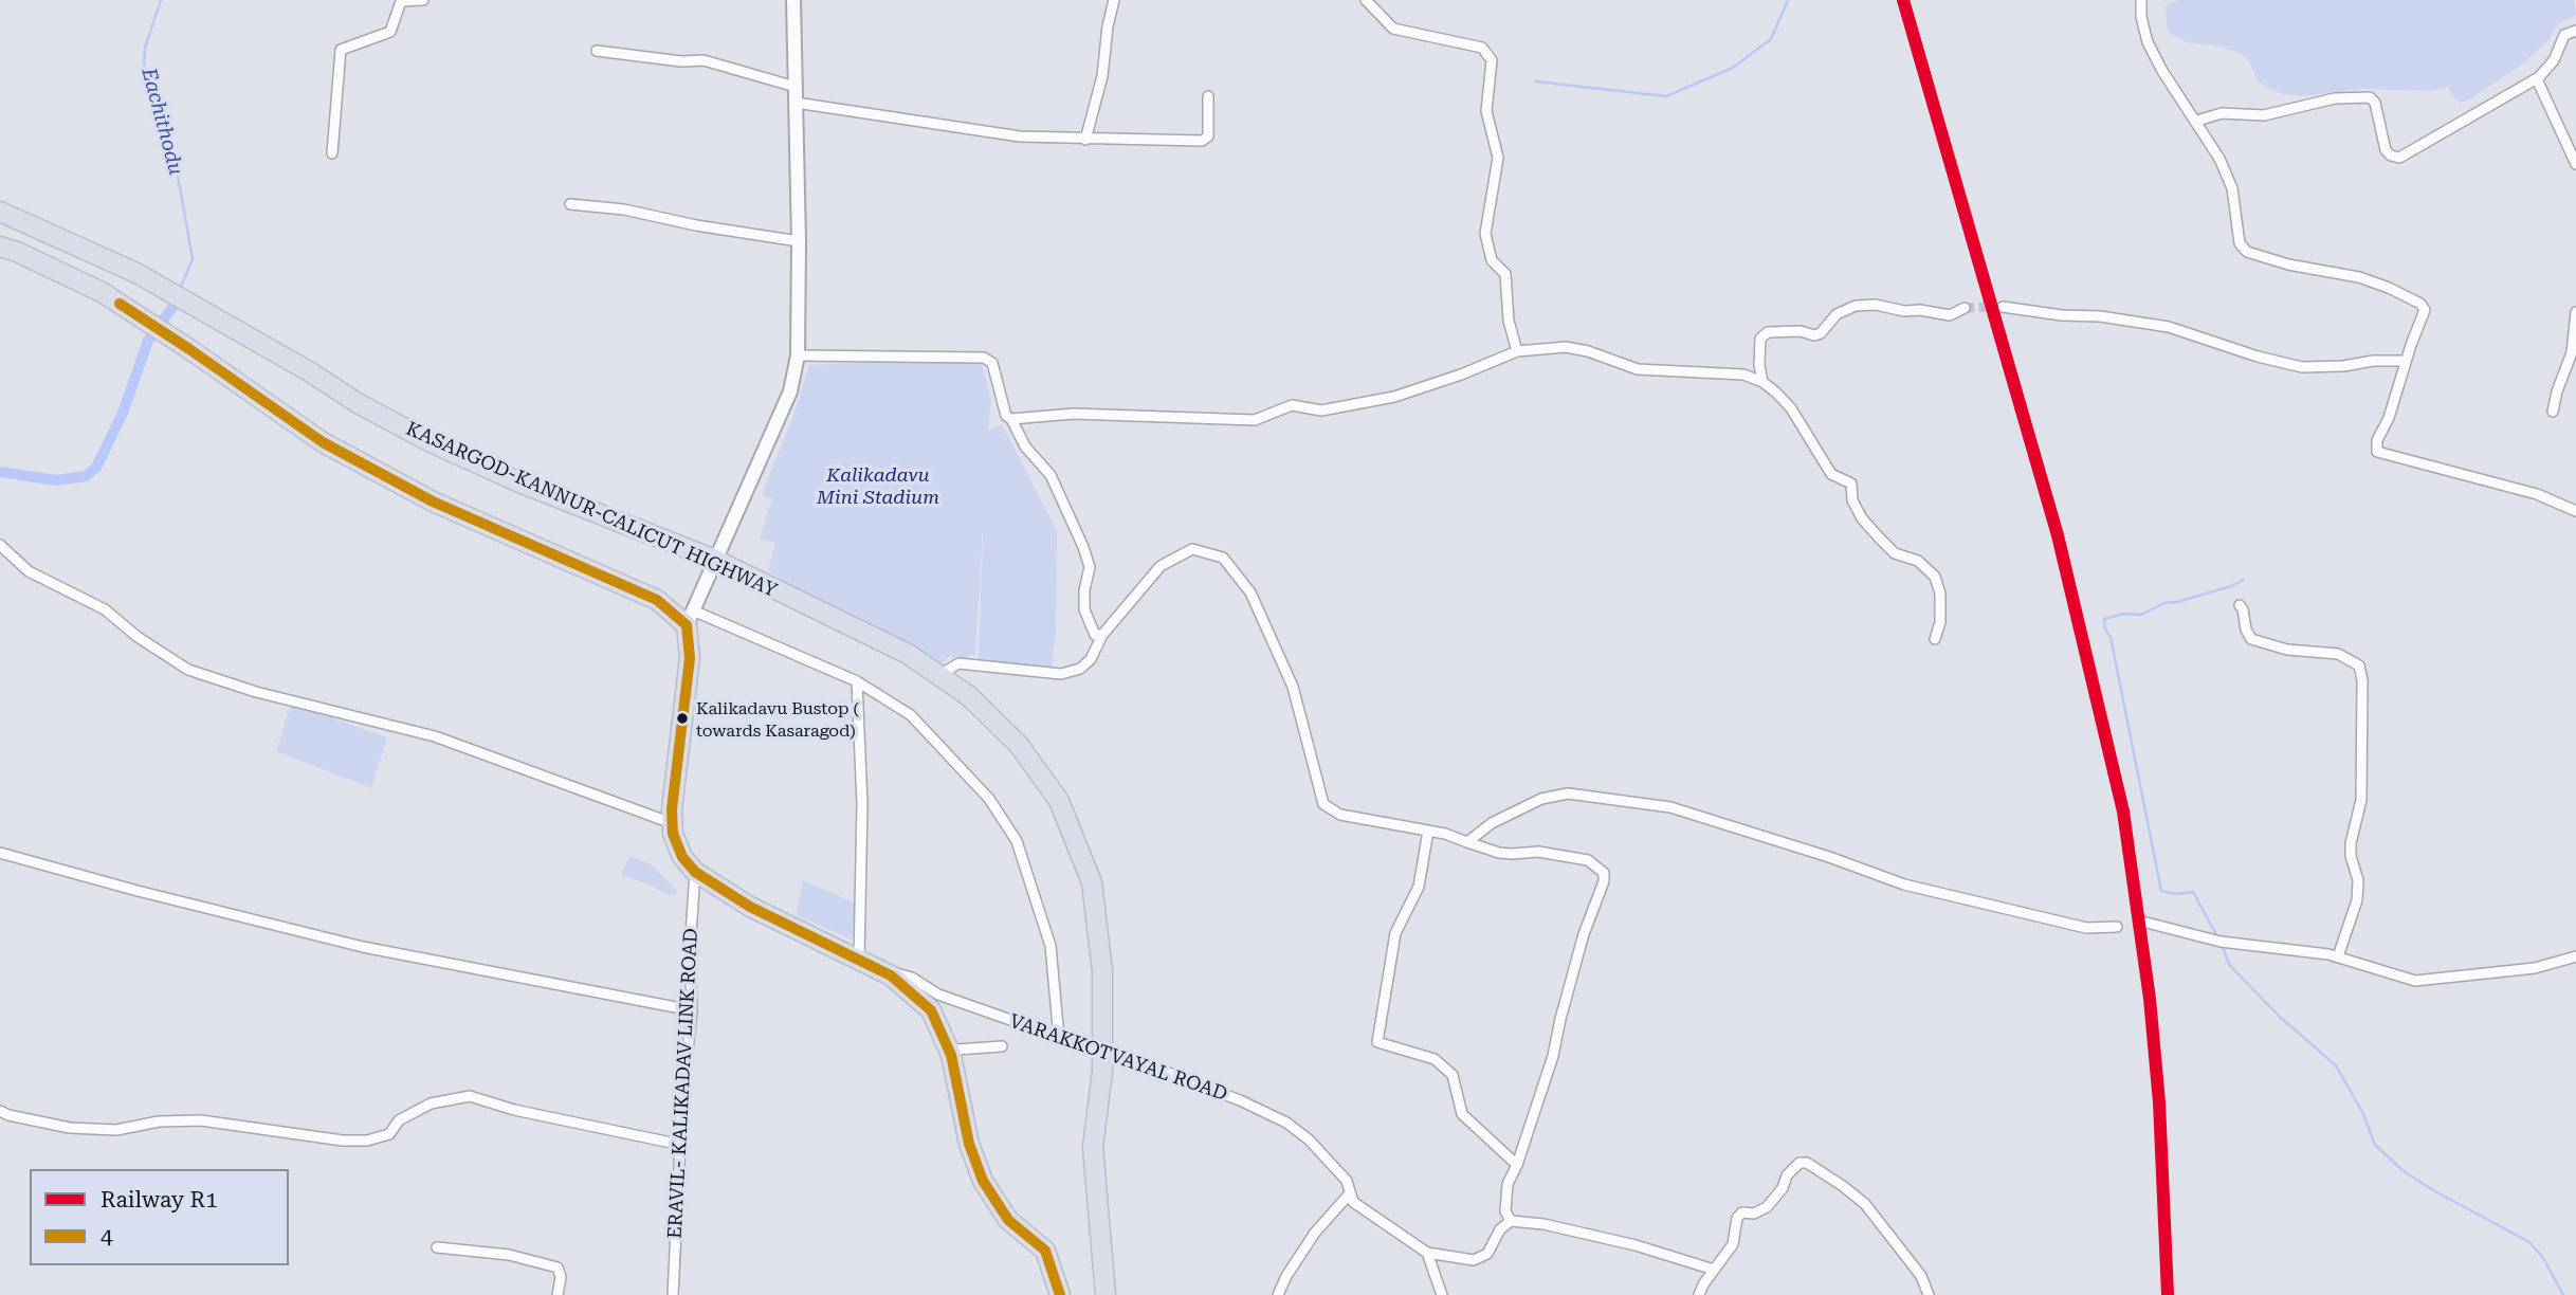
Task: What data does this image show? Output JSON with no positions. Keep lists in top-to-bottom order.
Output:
{
  "streets": {
    "highway": ["KASARGOD-KANNUR-CALICUT HIGHWAY"],
    "street": ["VARAKKOTVAYAL ROAD", "ERAVIL- KALIKADAV LINK ROAD"]
  },
  "crossings": [
    ["KASARGOD-KANNUR-CALICUT HIGHWAY", "VARAKKOTVAYAL ROAD"]
  ],
  "water": ["Eachithodu"],
  "parks": ["Kalikadavu Mini Stadium"],
  "places": ["Kalikadavu Bustop ( towards Kasaragod)"],
  "lines": ["rail line R1", "transit line 4"],
  "legend": ["Railway R1", "4"]
}
